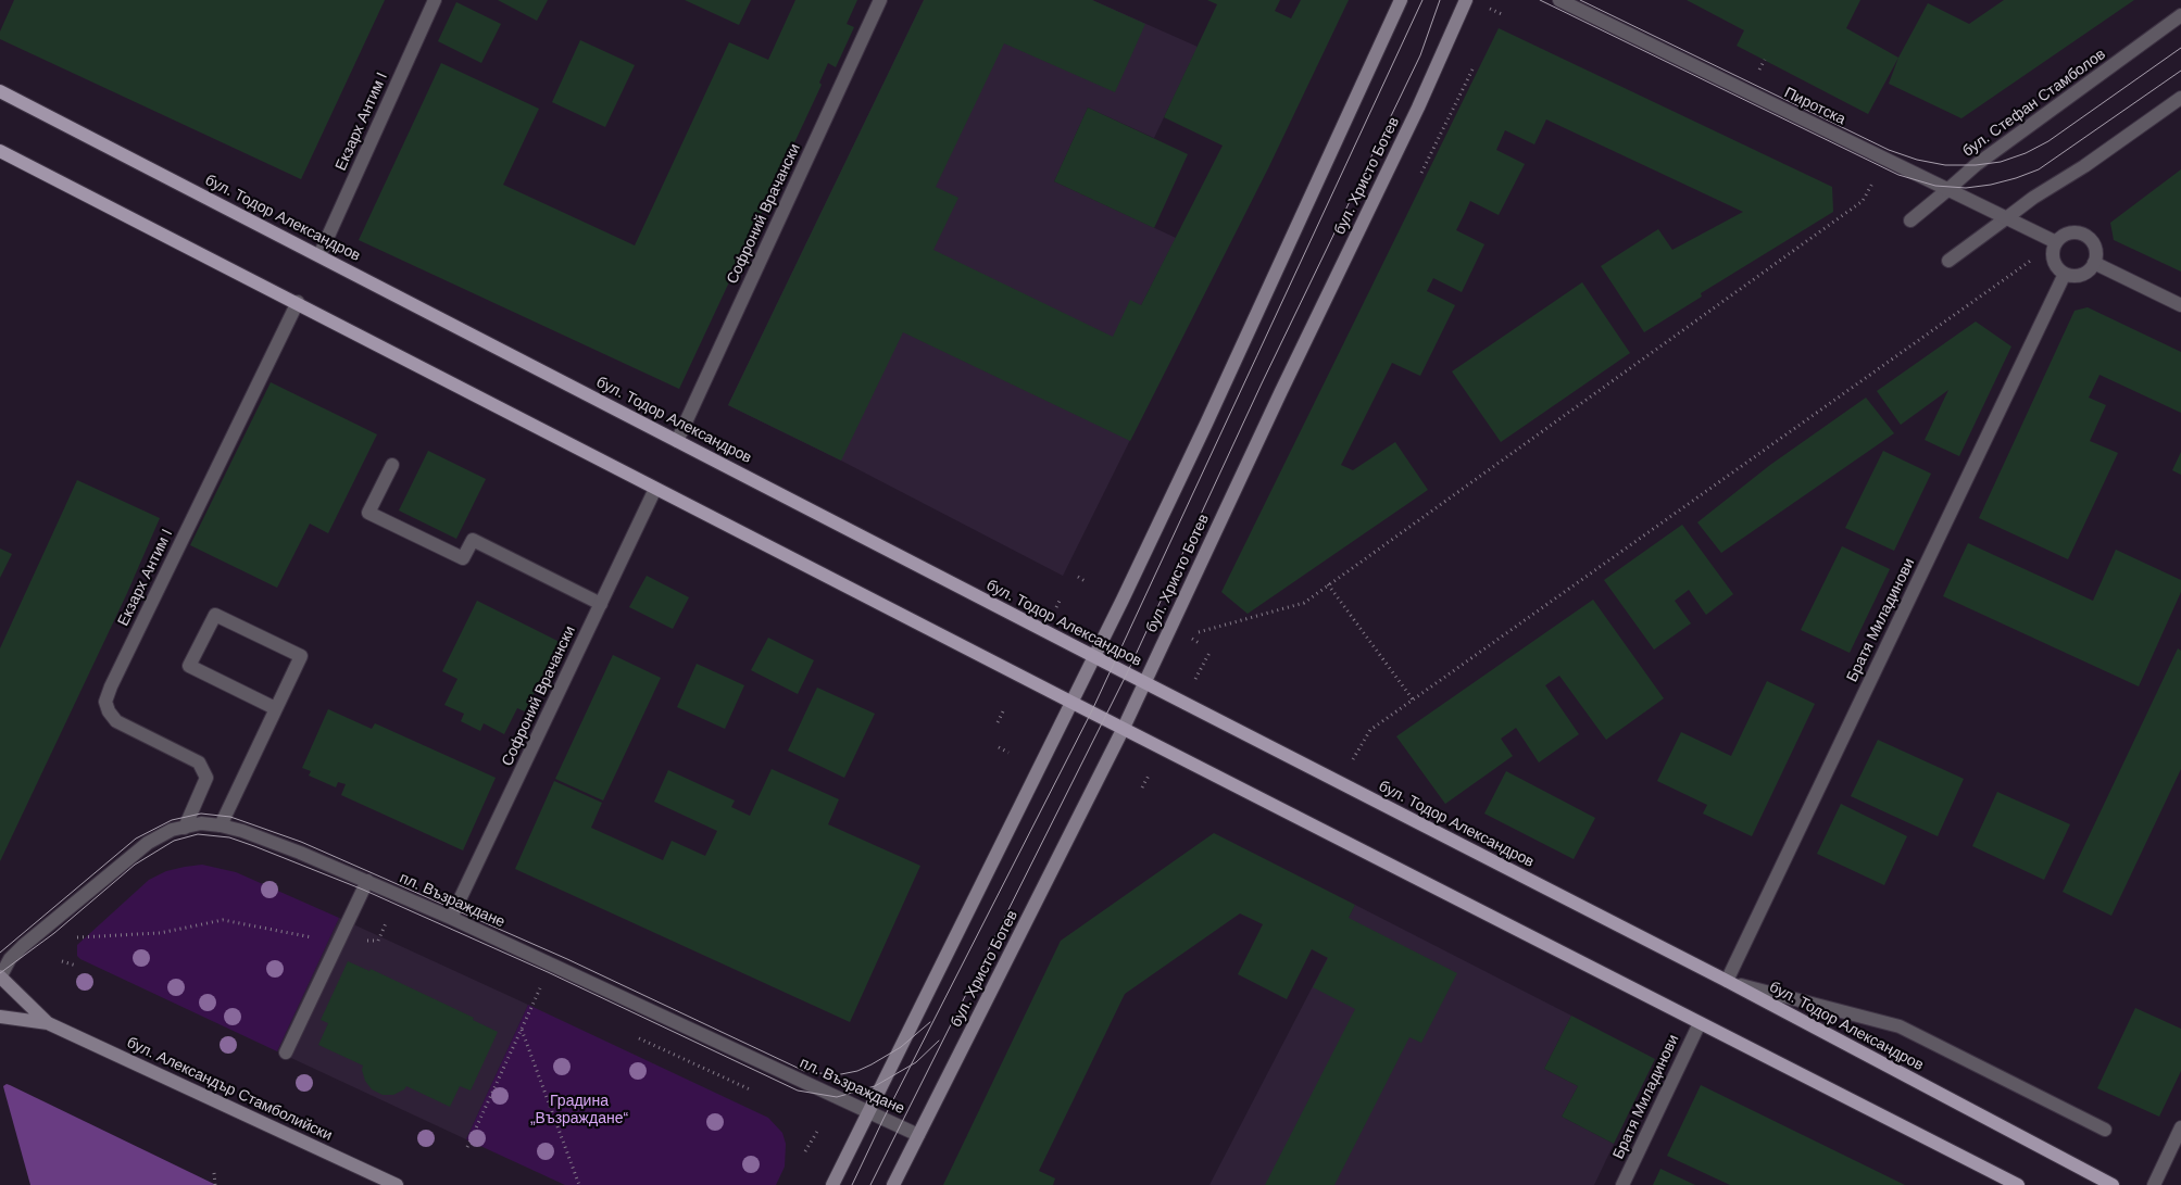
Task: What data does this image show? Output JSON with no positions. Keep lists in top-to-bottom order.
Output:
{
  "streets": {
    "main road": ["бул. Христо Ботев", "бул. Тодор Александров", "бул. Александър Стамболийски"],
    "street": [
      "бул. Стефан Стамболов",
      "Пиротска",
      "Екзарх Антим I",
      "Софроний Врачански",
      "Братя Миладинови",
      "пл. Възраждане"
    ]
  },
  "crossings": [
    ["бул. Стефан Стамболов", "Пиротска"],
    ["Пиротска", "Братя Миладинови"],
    ["Екзарх Антим I", "бул. Тодор Александров"],
    ["Екзарх Антим I", "пл. Възраждане"],
    ["бул. Христо Ботев", "бул. Тодор Александров"],
    ["бул. Христо Ботев", "пл. Възраждане"],
    ["Софроний Врачански", "бул. Тодор Александров"],
    ["Софроний Врачански", "пл. Възраждане"],
    ["бул. Тодор Александров", "Братя Миладинови"],
    ["пл. Възраждане", "бул. Александър Стамболийски"]
  ],
  "parks": ["Градина „Възраждане“"]
}
